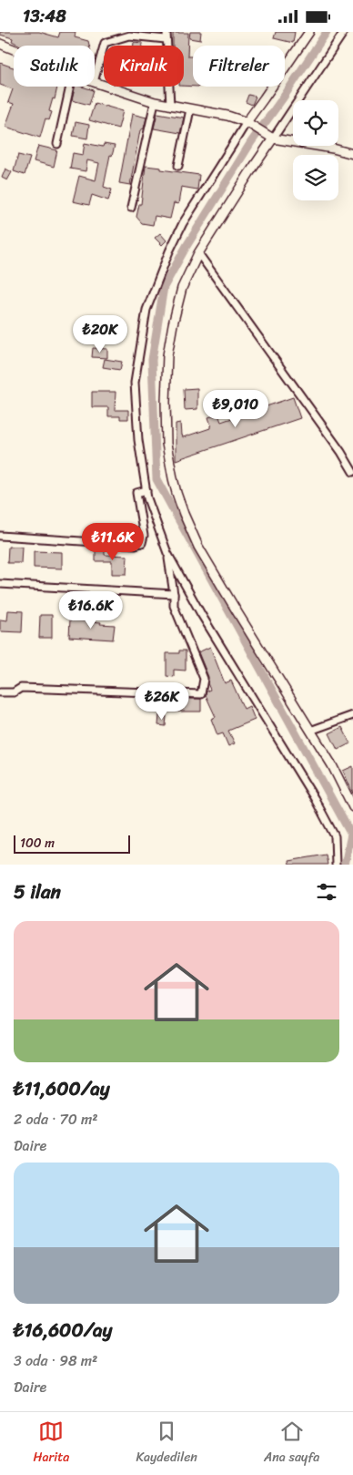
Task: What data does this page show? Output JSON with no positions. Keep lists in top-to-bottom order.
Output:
{
  "scale_bar": "100 m",
  "page": {
    "status": "13:48",
    "chip": ["Satılık", "Kiralık", "Filtreler"],
    "price": [
      "₺20K",
      "₺9,010",
      "₺11.6K",
      "₺16.6K",
      "₺26K"
    ],
    "scale": "100 m",
    "heading": "5 ilan",
    "list": [
      {
        "name": "₺11,600/ay",
        "note": "2 oda · 70 m² · Daire"
      },
      {
        "name": "₺16,600/ay",
        "note": "3 oda · 98 m² · Daire"
      }
    ],
    "tabs": ["Harita", "Kaydedilen", "Ana sayfa"]
  }
}
